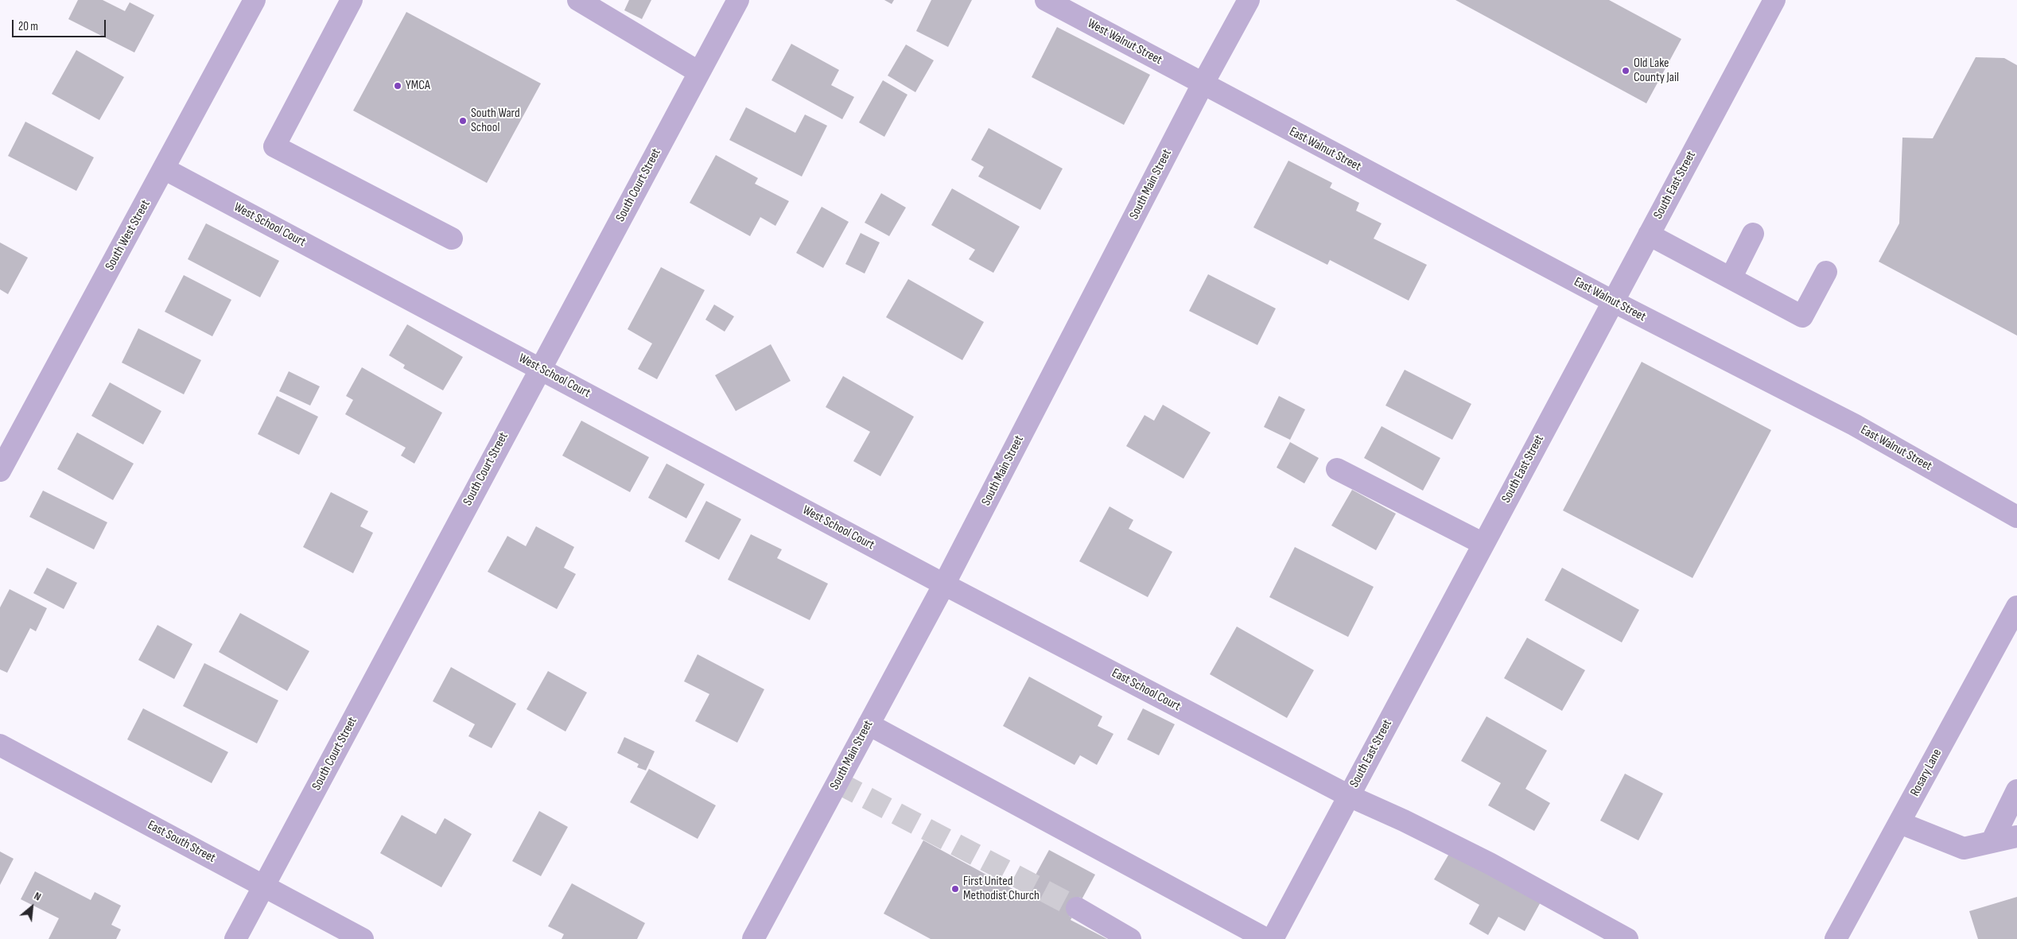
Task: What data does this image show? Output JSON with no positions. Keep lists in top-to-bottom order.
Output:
{
  "streets": {
    "street": [
      "West Walnut Street",
      "East Walnut Street",
      "South Main Street",
      "South Court Street",
      "South East Street",
      "West School Court",
      "South West Street",
      "East School Court",
      "Rosary Lane",
      "East South Street"
    ]
  },
  "crossings": [
    ["West Walnut Street", "East Walnut Street"],
    ["West Walnut Street", "South Main Street"],
    ["East Walnut Street", "South Main Street"],
    ["East Walnut Street", "South East Street"],
    ["South Main Street", "West School Court"],
    ["South Main Street", "East School Court"],
    ["South Court Street", "West School Court"],
    ["South Court Street", "East South Street"],
    ["South East Street", "East School Court"],
    ["West School Court", "South West Street"],
    ["West School Court", "East School Court"]
  ],
  "places": [
    "Old Lake County Jail",
    "YMCA",
    "South Ward School",
    "First United Methodist Church"
  ],
  "scale_bar": "20 m",
  "north": "top right"
}
